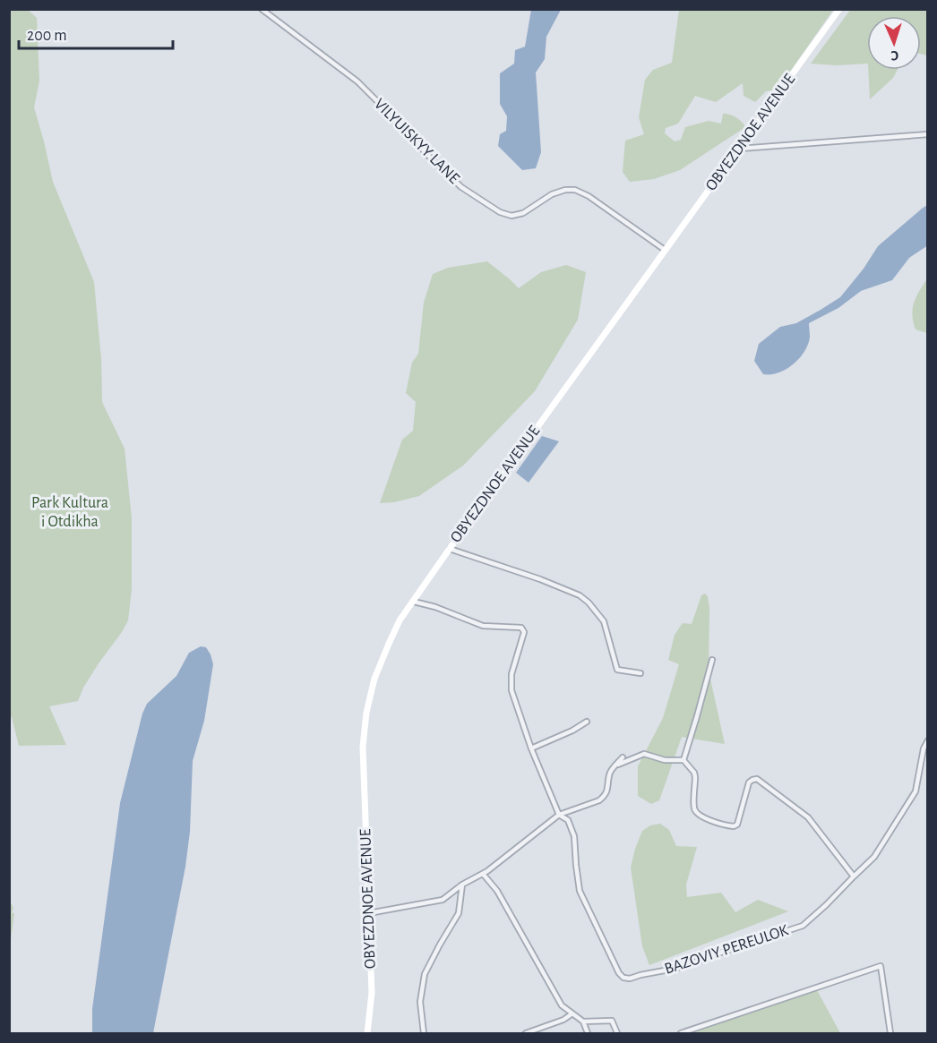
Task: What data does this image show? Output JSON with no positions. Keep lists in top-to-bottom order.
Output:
{
  "streets": {
    "main road": ["OBYEZDNOE AVENUE"],
    "street": ["VILYUISKYY LANE", "BAZOVIY PEREULOK"]
  },
  "crossings": [
    ["OBYEZDNOE AVENUE", "VILYUISKYY LANE"],
    ["OBYEZDNOE AVENUE", "BAZOVIY PEREULOK"]
  ],
  "parks": ["Park Kultura i Otdikha"],
  "scale_bar": "200 m",
  "north": "bottom"
}
